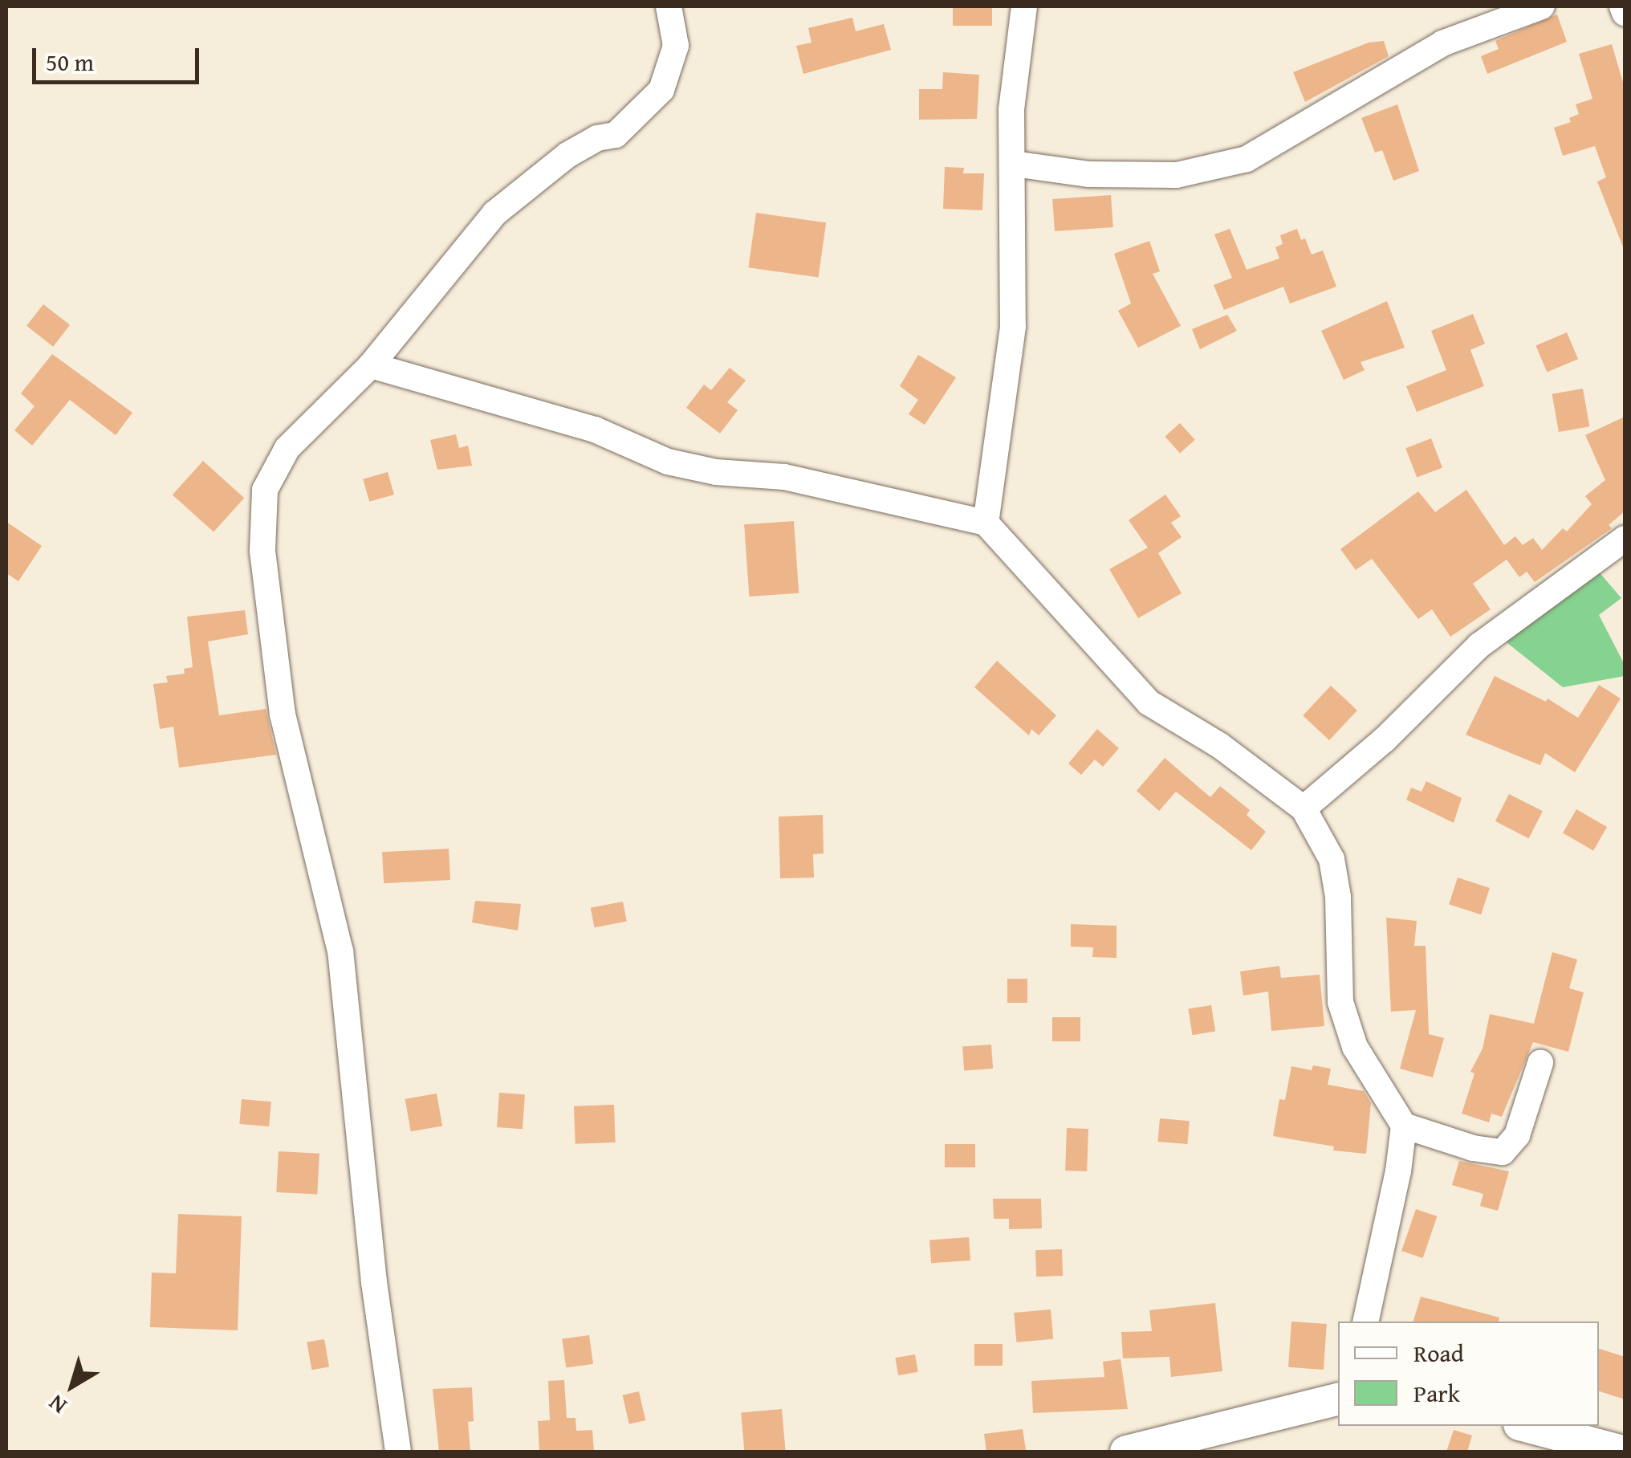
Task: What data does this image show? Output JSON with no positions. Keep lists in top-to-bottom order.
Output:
{
  "legend": ["Road", "Park"],
  "scale_bar": "50 m",
  "north": "bottom left"
}
